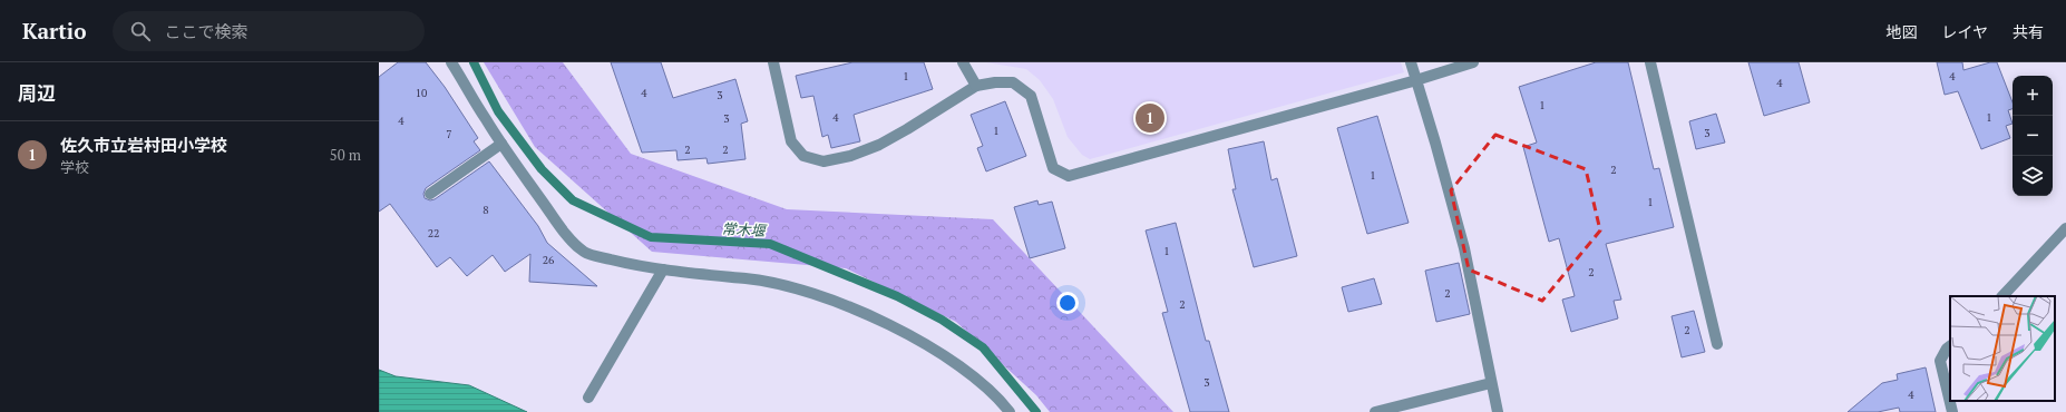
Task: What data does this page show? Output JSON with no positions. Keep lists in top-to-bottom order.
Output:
{
  "water": ["常木堰"],
  "house_numbers": [
    "1",
    "4",
    "4",
    "10",
    "4",
    "3",
    "1",
    "4",
    "1",
    "3",
    "4",
    "1",
    "3",
    "7",
    "2",
    "2",
    "2",
    "1",
    "1",
    "8",
    "22",
    "1",
    "26",
    "2",
    "2",
    "2",
    "2",
    "3",
    "4"
  ],
  "page": {
    "header": "Kartio",
    "search": "ここで検索",
    "nav": ["地図", "レイヤ", "共有"],
    "heading": "周辺",
    "map_buttons": ["+", "−"],
    "pins": "1",
    "list": [
      {
        "mark": "1",
        "name": "佐久市立岩村田小学校",
        "note": "学校",
        "value": "50 m"
      }
    ]
  }
}
